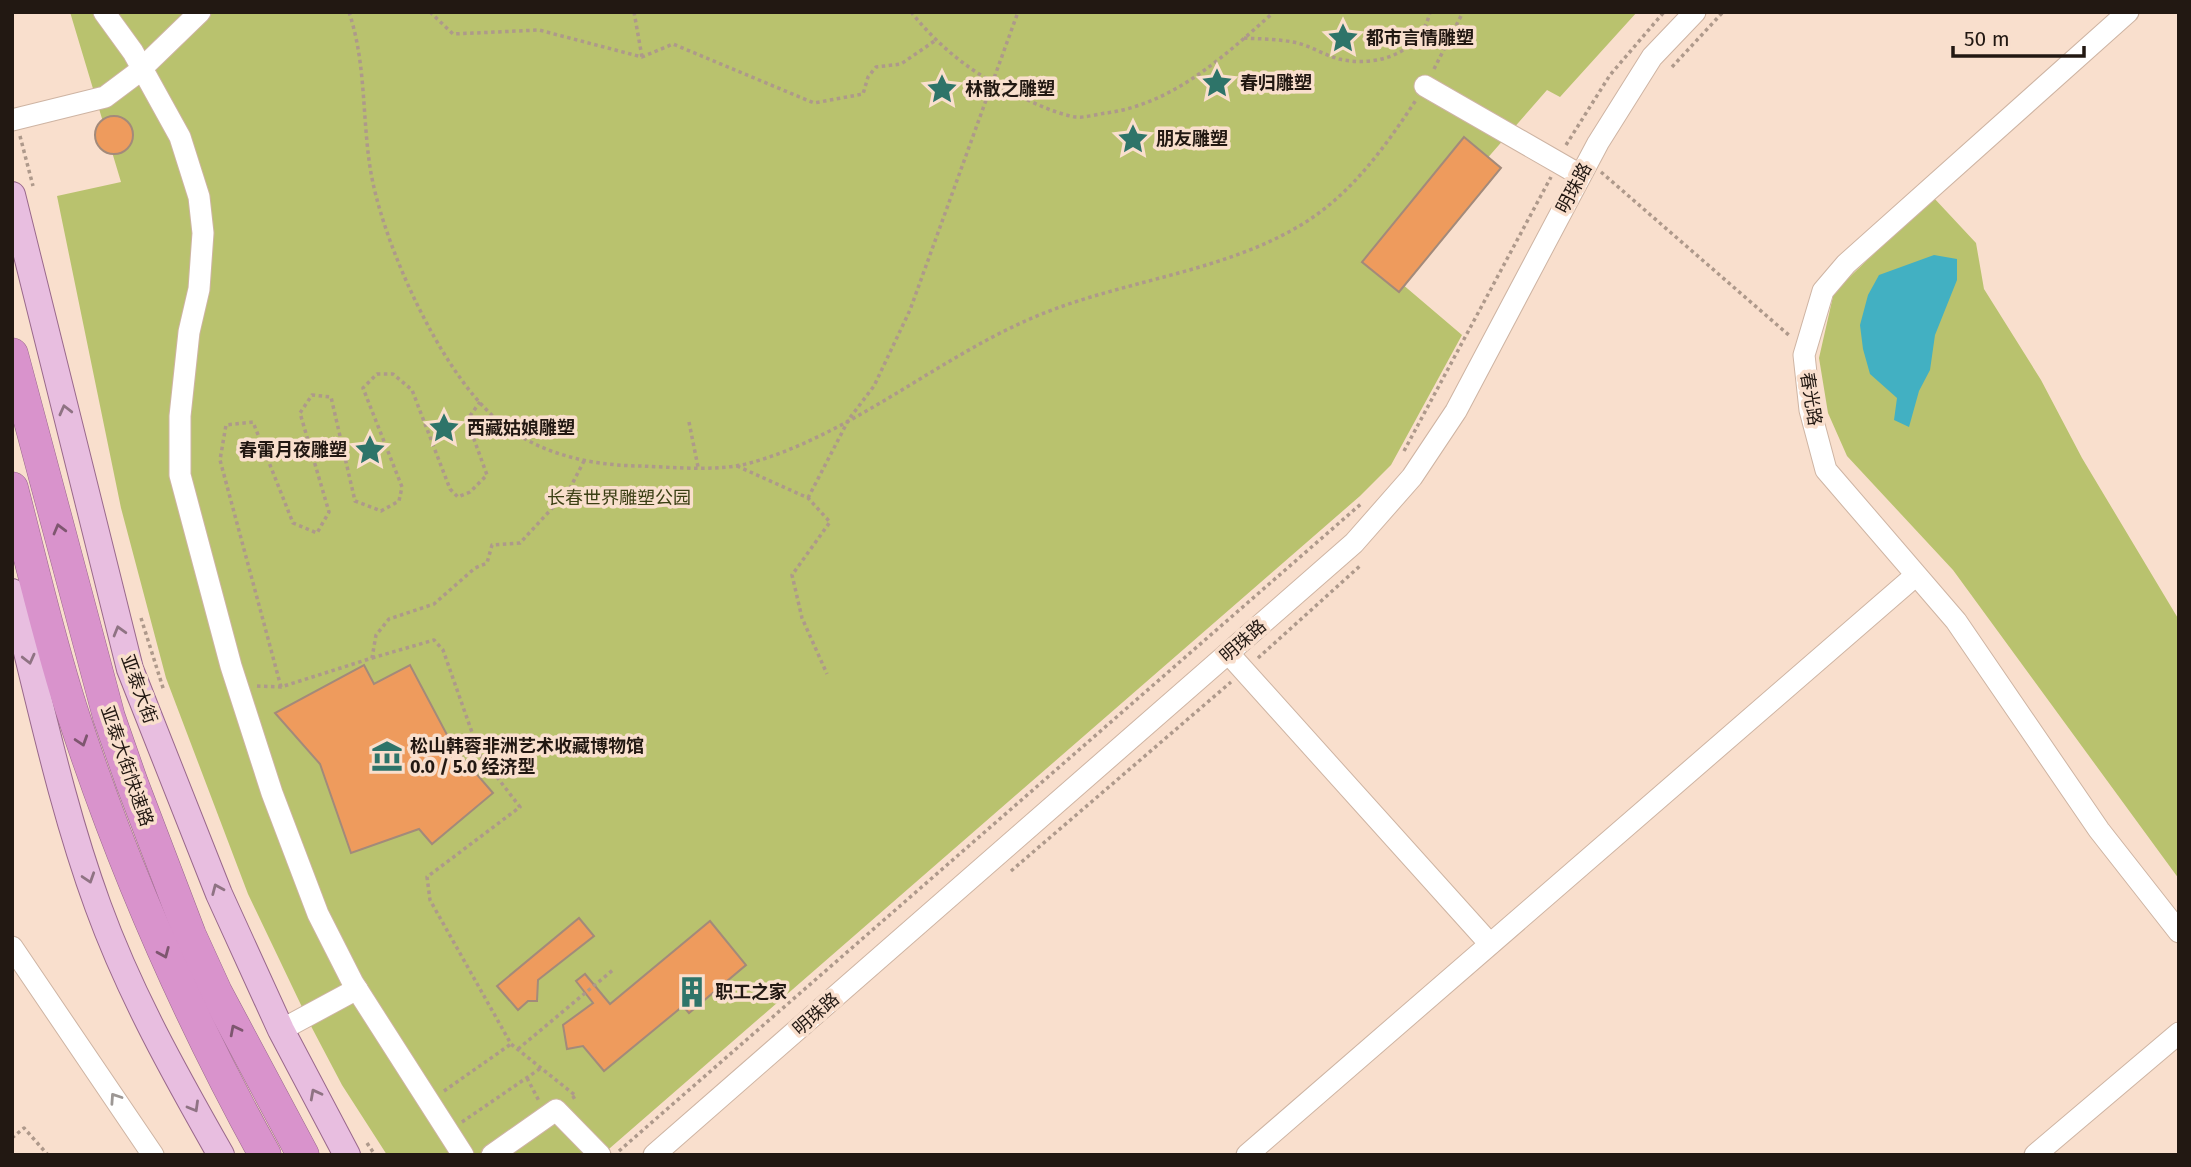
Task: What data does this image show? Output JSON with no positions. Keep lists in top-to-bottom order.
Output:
{
  "streets": {
    "highway": ["亚泰大街快速路"],
    "main road": ["亚泰大街"],
    "street": ["明珠路", "春光路"]
  },
  "parks": ["长春世界雕塑公园"],
  "places": {
    "place": [
      "都市言情雕塑",
      "春归雕塑",
      "林散之雕塑",
      "朋友雕塑",
      "西藏姑娘雕塑",
      "春雷月夜雕塑"
    ],
    "museum": ["松山韩蓉非洲艺术收藏博物馆 0.0 / 5.0 经济型"],
    "building": ["职工之家"]
  },
  "scale_bar": "50 m"
}
